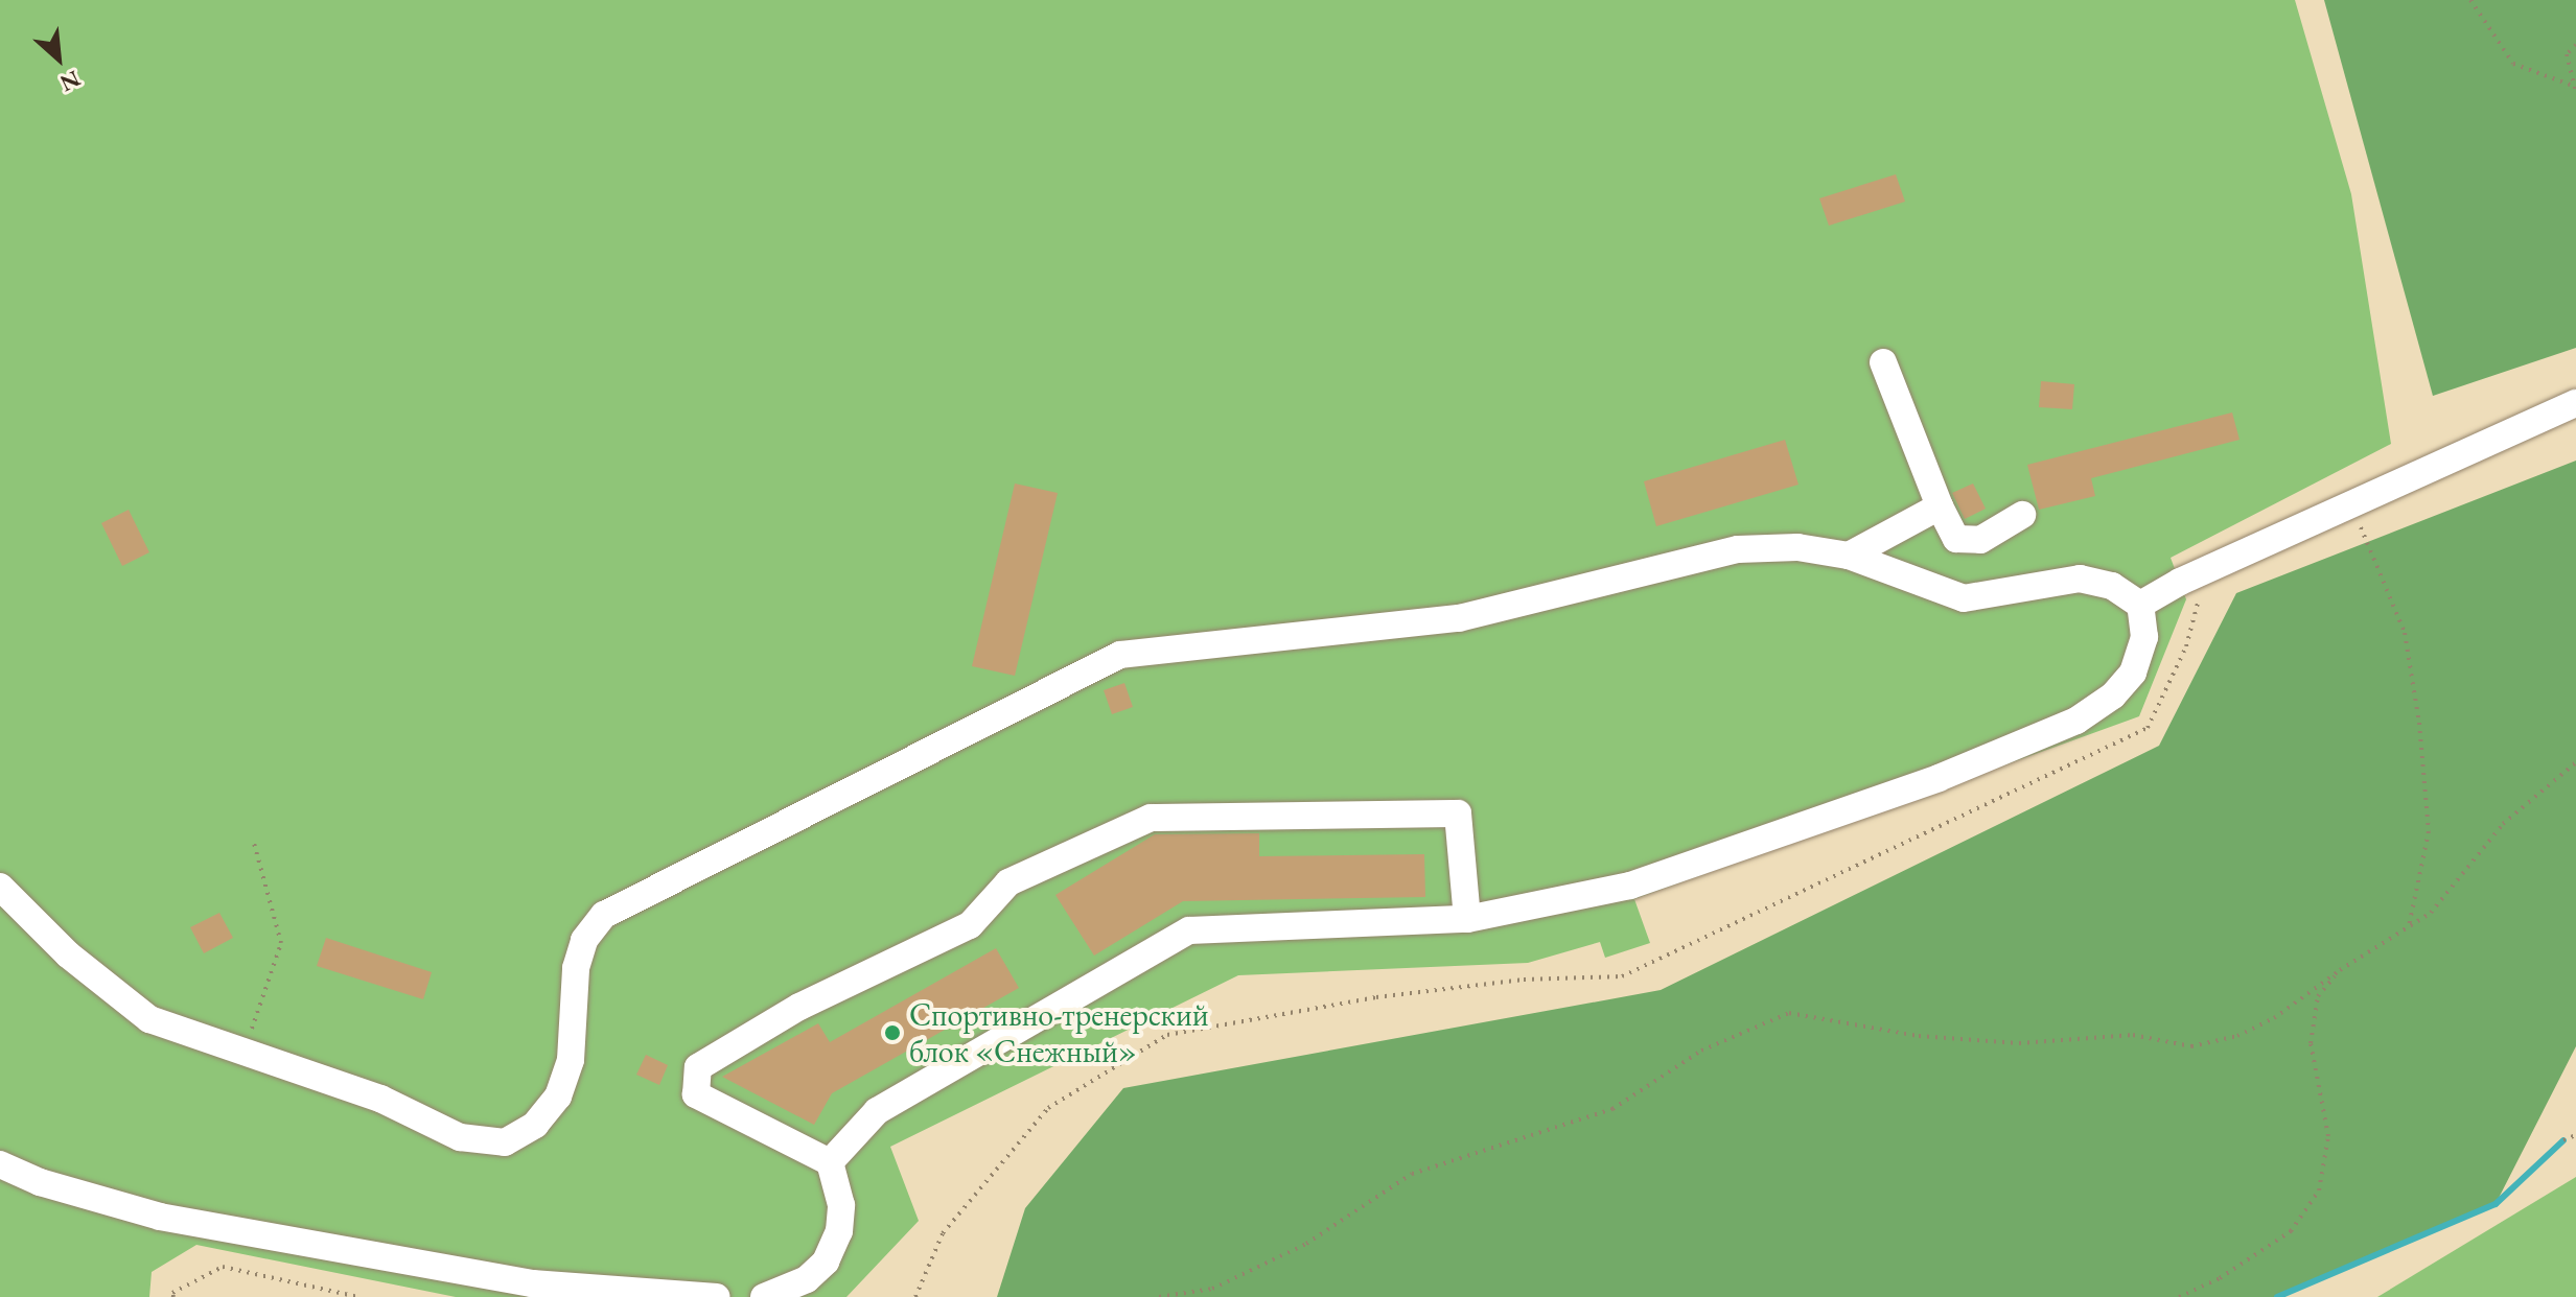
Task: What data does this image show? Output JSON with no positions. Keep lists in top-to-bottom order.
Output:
{
  "places": ["Спортивно-тренерский блок «Снежный»"],
  "north": "bottom right"
}
